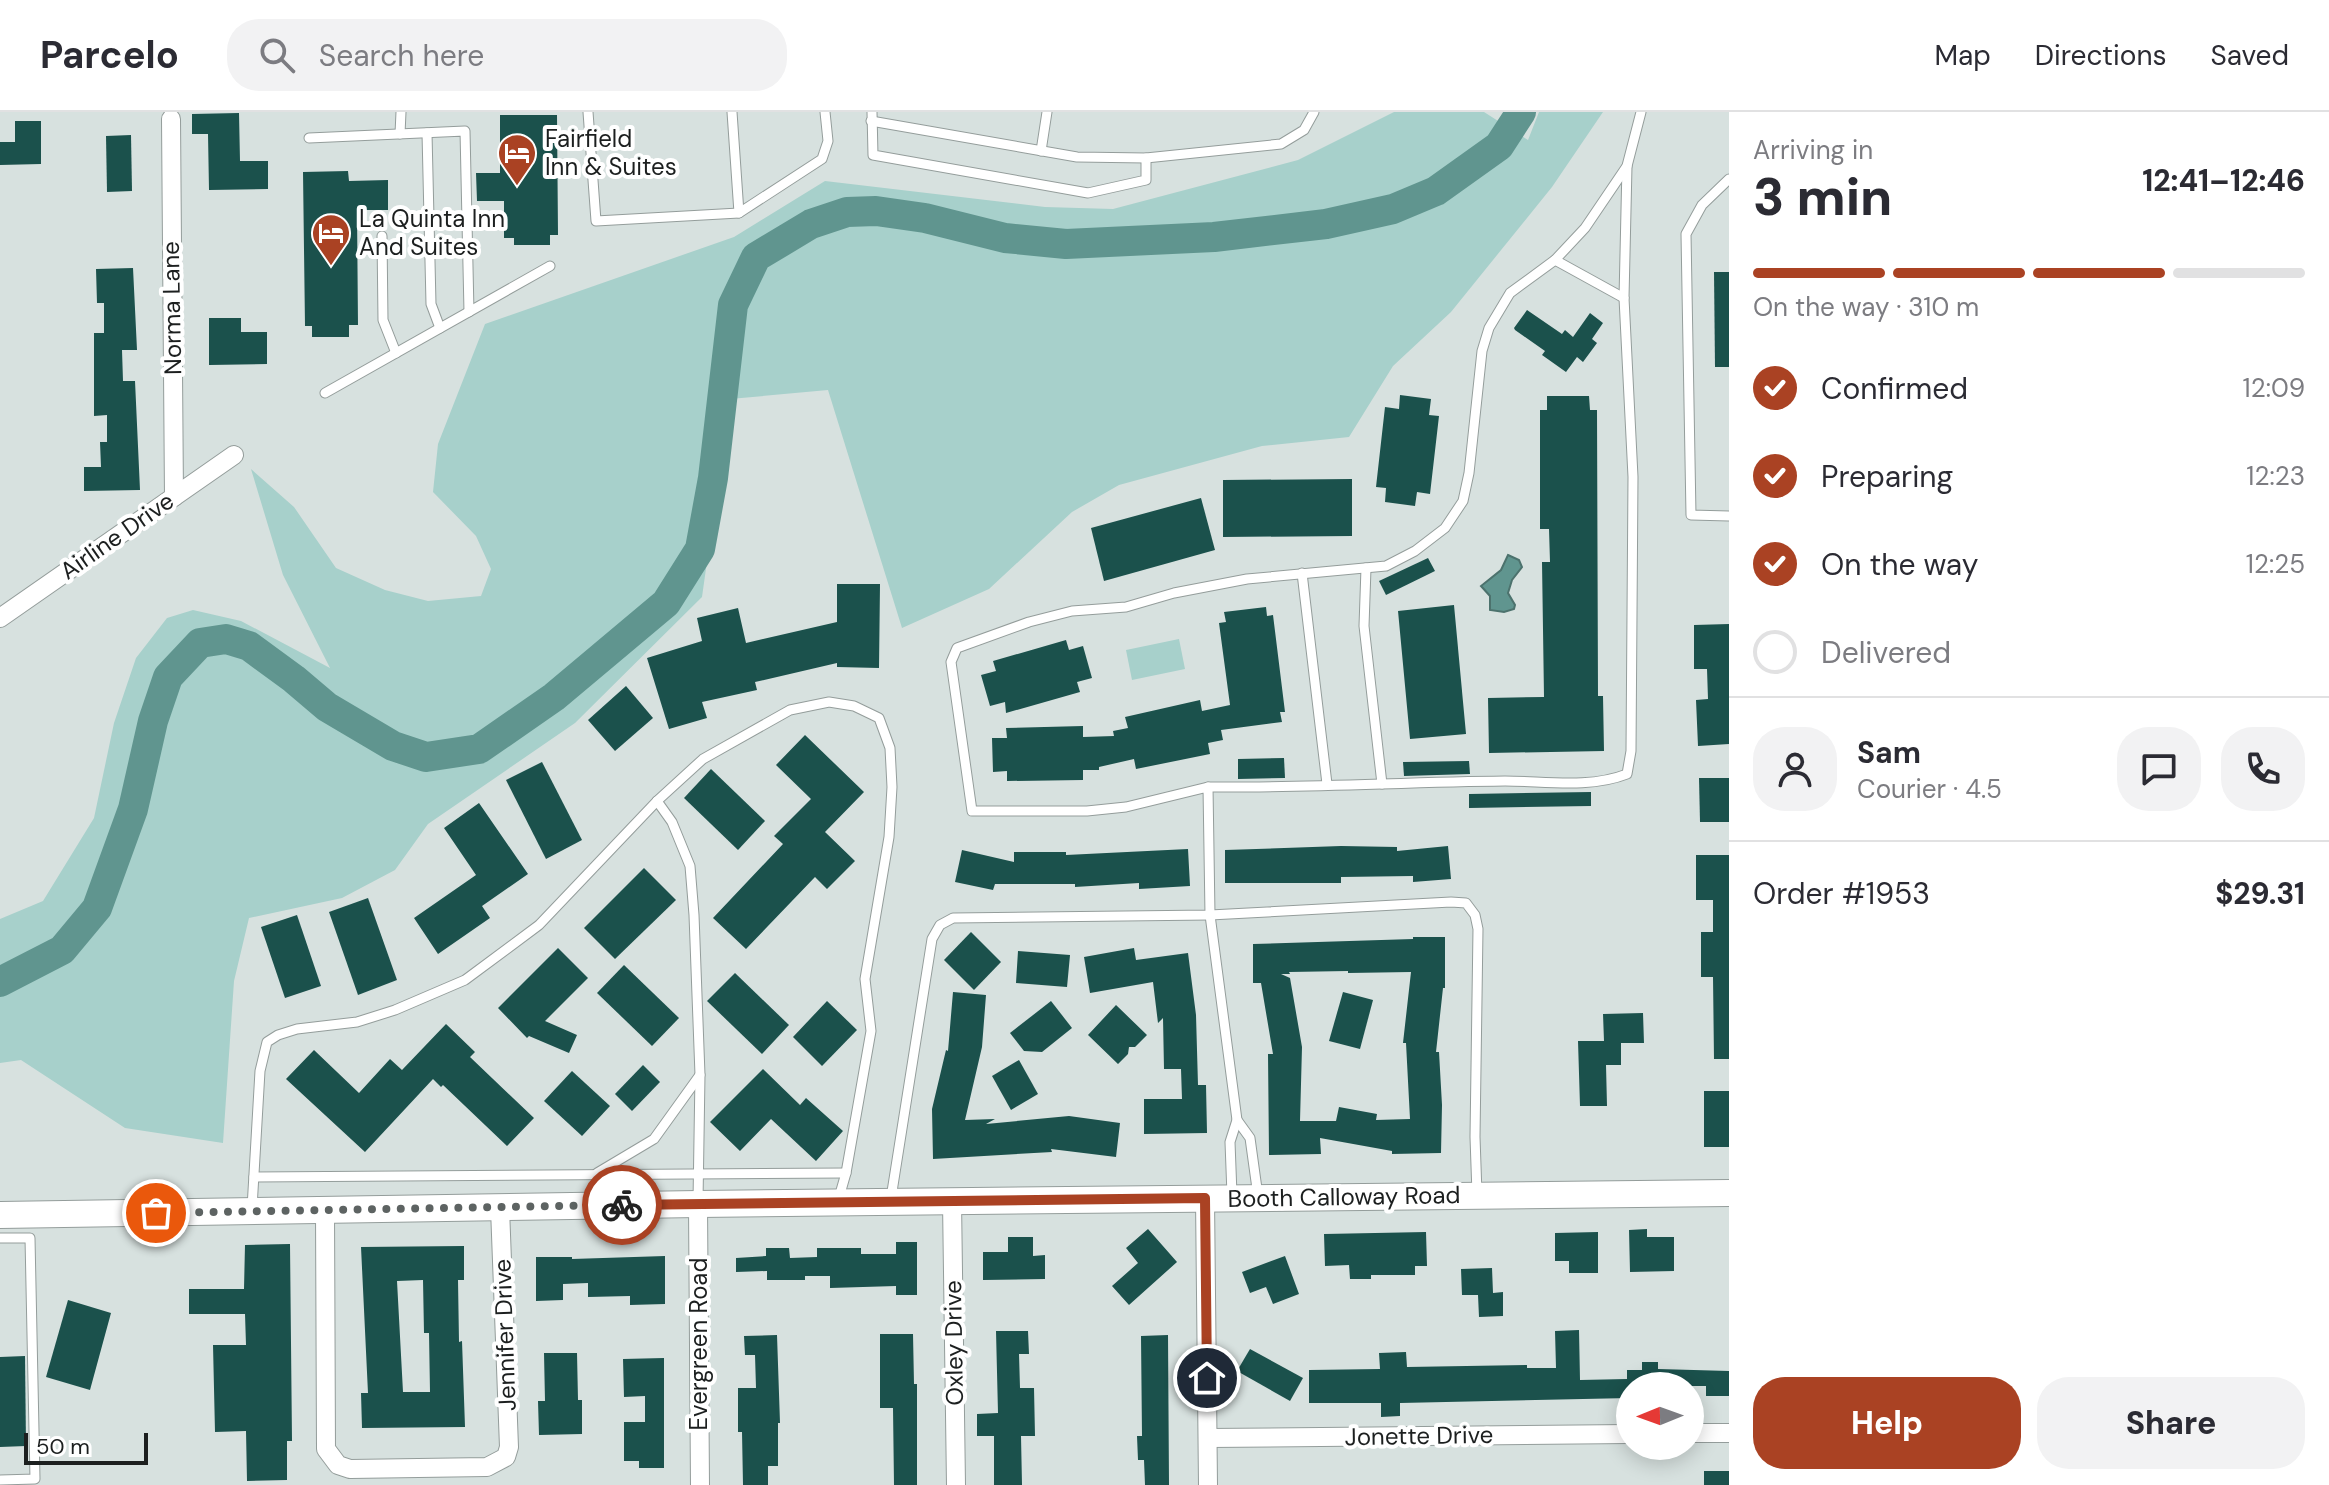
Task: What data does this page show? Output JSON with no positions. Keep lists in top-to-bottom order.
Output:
{
  "streets": {
    "street": [
      "Norma Lane",
      "Airline Drive",
      "Booth Calloway Road",
      "Jennifer Drive",
      "Oxley Drive",
      "Evergreen Road",
      "Jonette Drive"
    ]
  },
  "crossings": [
    ["Norma Lane", "Airline Drive"],
    ["Booth Calloway Road", "Jennifer Drive"],
    ["Booth Calloway Road", "Oxley Drive"],
    ["Booth Calloway Road", "Evergreen Road"]
  ],
  "places": {
    "hotel": ["Fairfield Inn & Suites", "La Quinta Inn And Suites"]
  },
  "scale_bar": "50 m",
  "north": "left",
  "page": {
    "header": "Parcelo",
    "search": "Search here",
    "nav": ["Map", "Directions", "Saved"],
    "heading": ["3 min", "Arriving in", "12:41–12:46"],
    "panel": [
      "Sam",
      "Courier · 4.5",
      "Order #1953",
      "$29.31"
    ],
    "bar": "On the way · 310 m",
    "list": [
      ["Confirmed", "12:09"],
      ["Preparing", "12:23"],
      ["On the way", "12:25"],
      "Delivered"
    ],
    "buttons": ["Help", "Share"],
    "scale": "50 m"
  }
}
